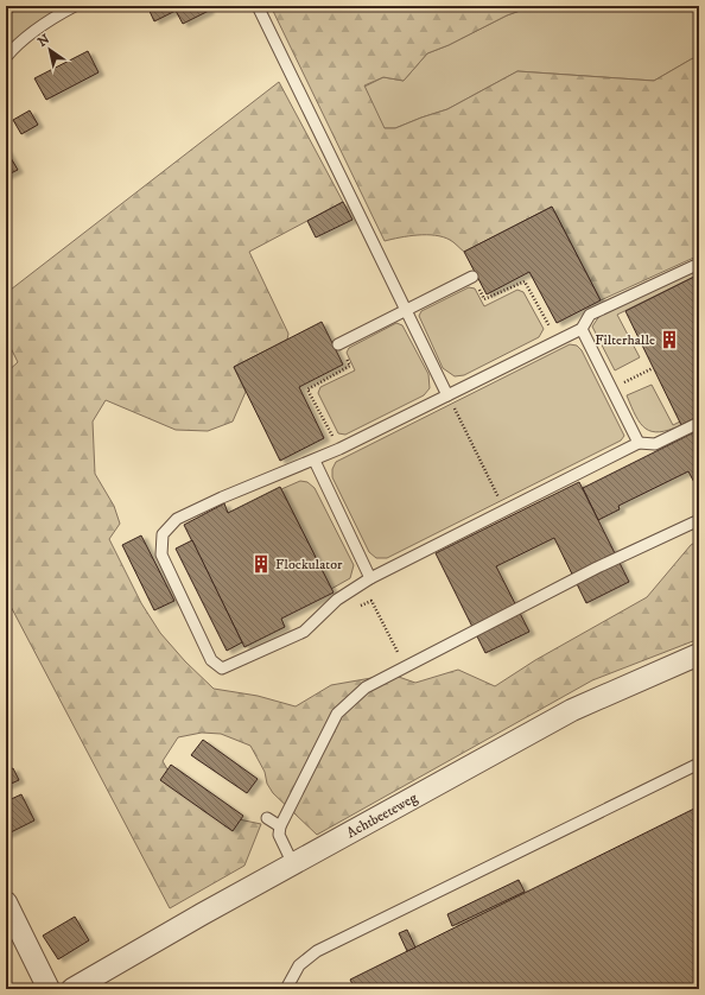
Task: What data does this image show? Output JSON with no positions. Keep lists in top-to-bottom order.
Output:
{
  "streets": {
    "street": ["Achtbeeteweg"]
  },
  "places": {
    "building": ["Filterhalle", "Flockulator"]
  },
  "north": "top left"
}
